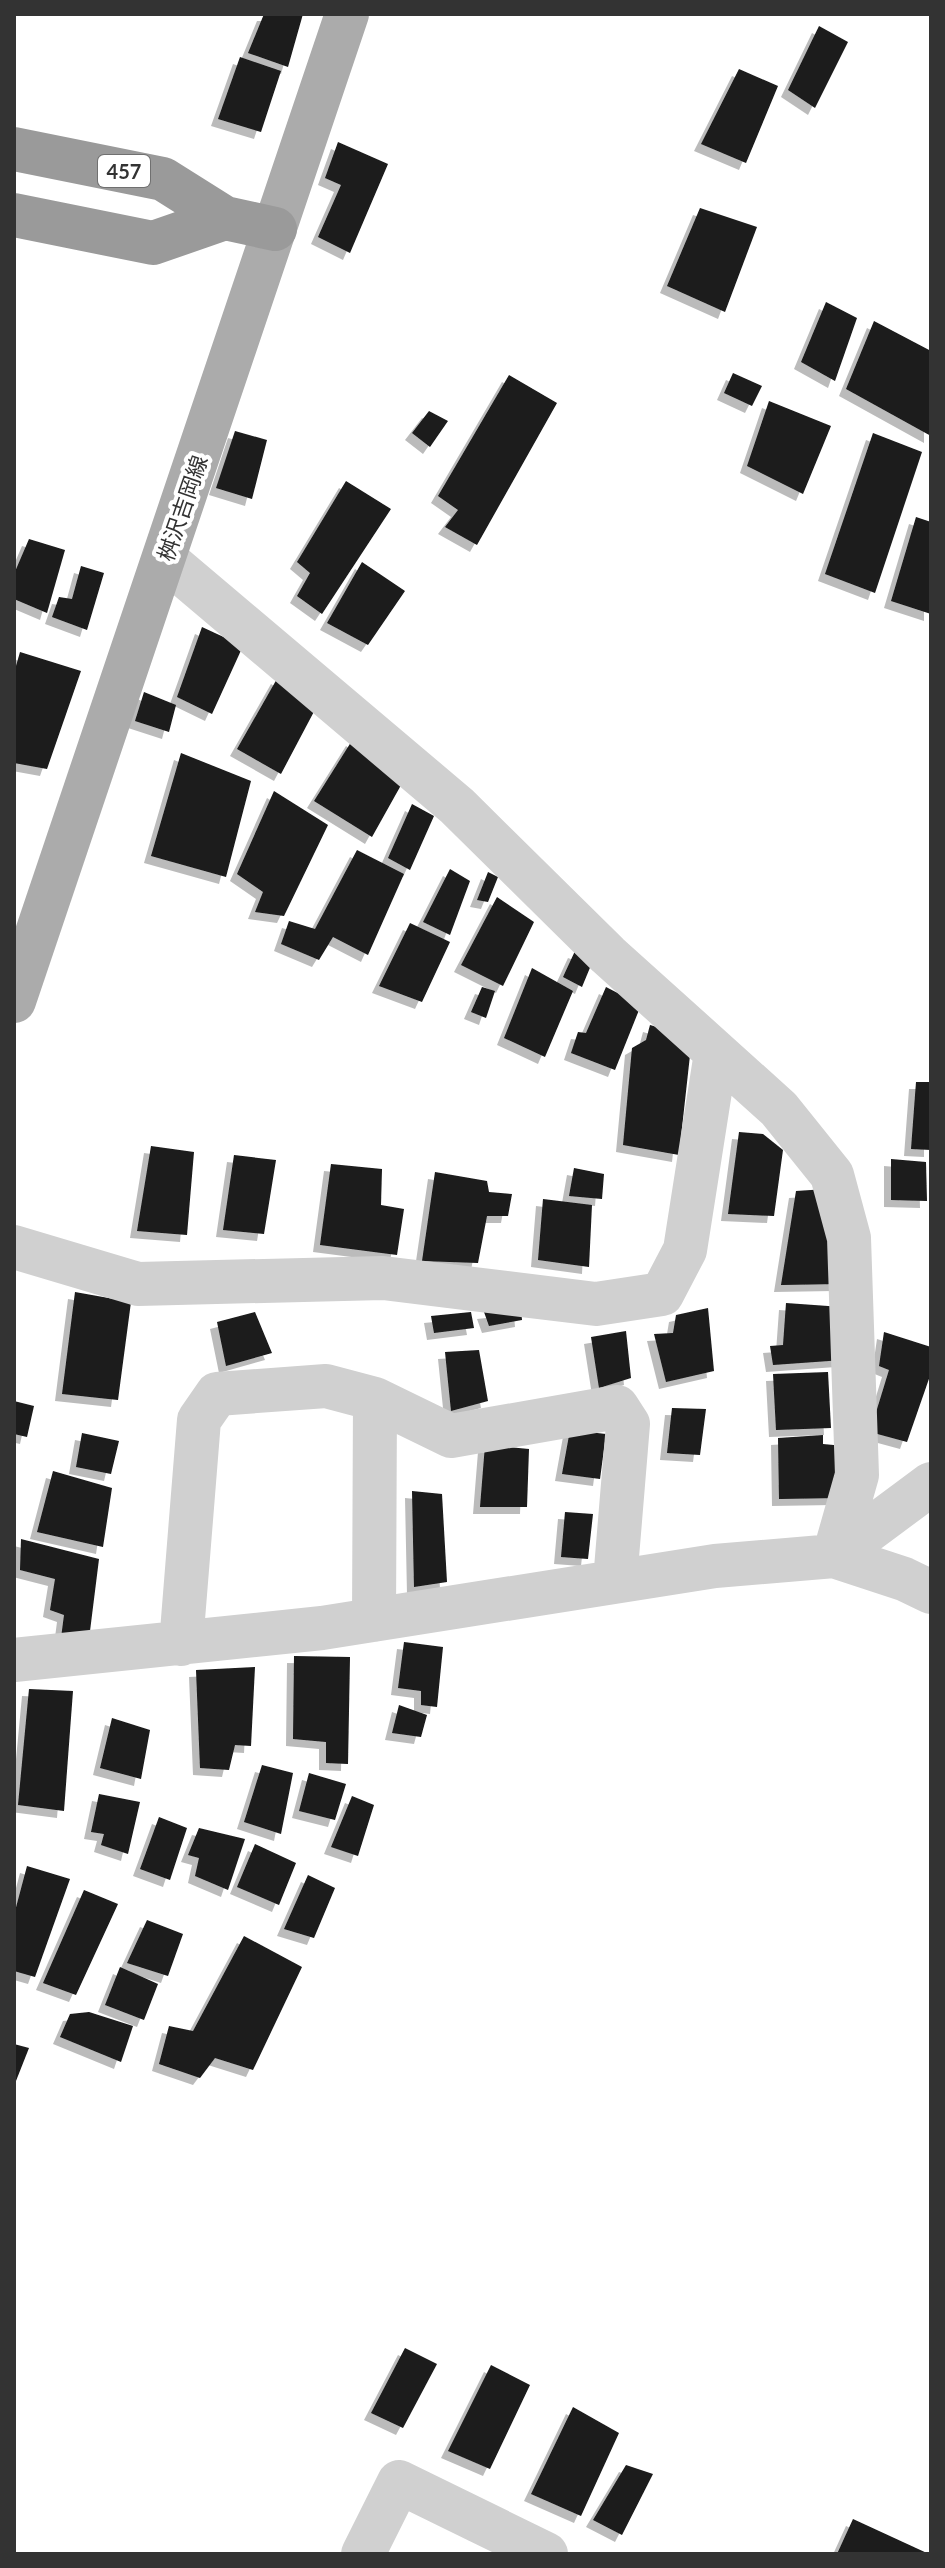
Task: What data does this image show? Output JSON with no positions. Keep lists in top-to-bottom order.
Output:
{
  "streets": {
    "highway": ["457"],
    "main road": ["桝沢吉岡線"]
  },
  "crossings": [
    ["457", "桝沢吉岡線"]
  ]
}
